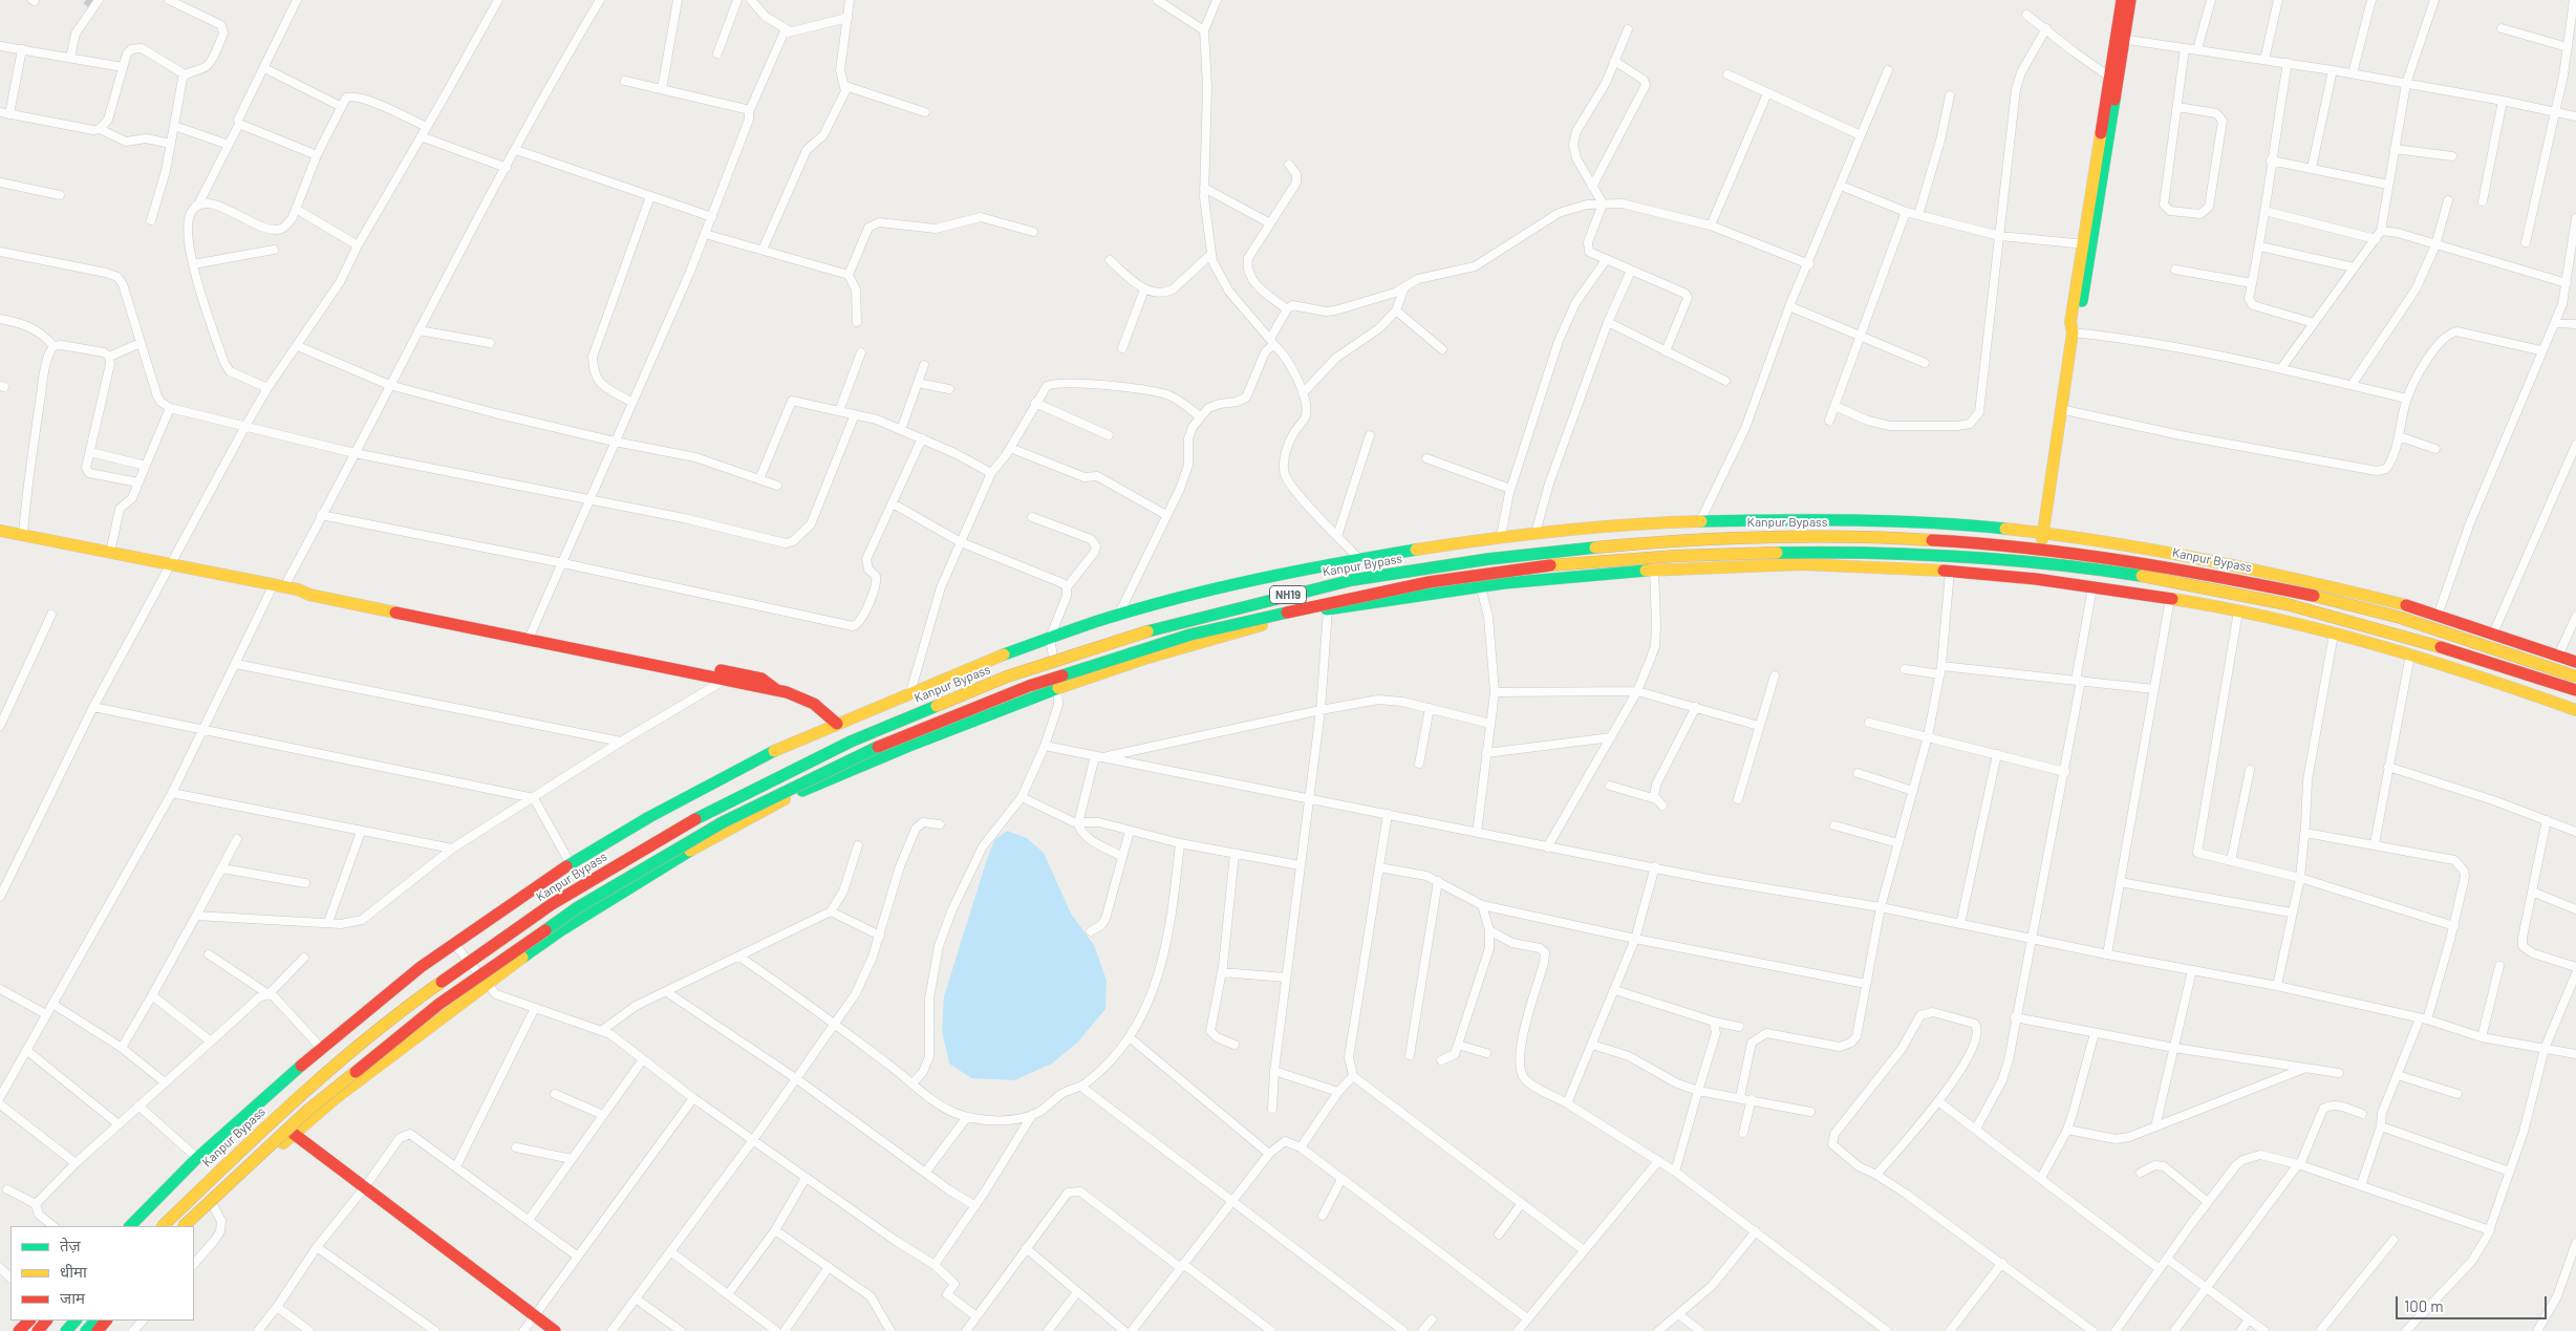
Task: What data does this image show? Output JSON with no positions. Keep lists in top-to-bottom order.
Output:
{
  "streets": {
    "main road": ["Kanpur Bypass", "NH19"]
  },
  "legend": ["तेज़", "धीमा", "जाम"],
  "scale_bar": "100 m"
}
